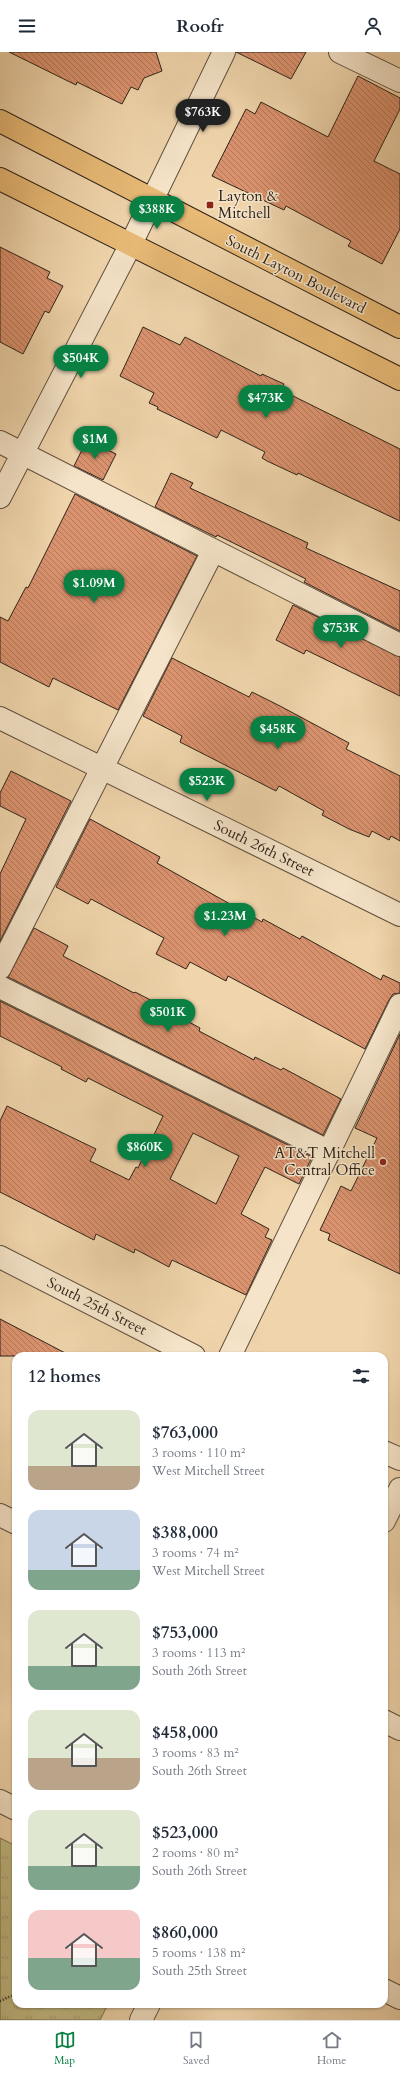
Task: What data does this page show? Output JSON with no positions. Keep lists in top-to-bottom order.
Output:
{
  "streets": {
    "main road": ["South Layton Boulevard"],
    "street": ["South 26th Street", "South 25th Street"]
  },
  "places": {
    "transit": ["Layton & Mitchell"],
    "other": ["AT&T Mitchell Central Office"]
  },
  "page": {
    "header": "Roofr",
    "price": [
      "$763K",
      "$388K",
      "$504K",
      "$473K",
      "$1M",
      "$1.09M",
      "$753K",
      "$458K",
      "$523K",
      "$1.23M",
      "$501K",
      "$860K"
    ],
    "heading": "12 homes",
    "list": [
      {
        "name": "$763,000",
        "note": "3 rooms · 110 m² · West Mitchell Street"
      },
      {
        "name": "$388,000",
        "note": "3 rooms · 74 m² · West Mitchell Street"
      },
      {
        "name": "$753,000",
        "note": "3 rooms · 113 m² · South 26th Street"
      },
      {
        "name": "$458,000",
        "note": "3 rooms · 83 m² · South 26th Street"
      },
      {
        "name": "$523,000",
        "note": "2 rooms · 80 m² · South 26th Street"
      },
      {
        "name": "$860,000",
        "note": "5 rooms · 138 m² · South 25th Street"
      }
    ],
    "tabs": ["Map", "Saved", "Home"]
  }
}
